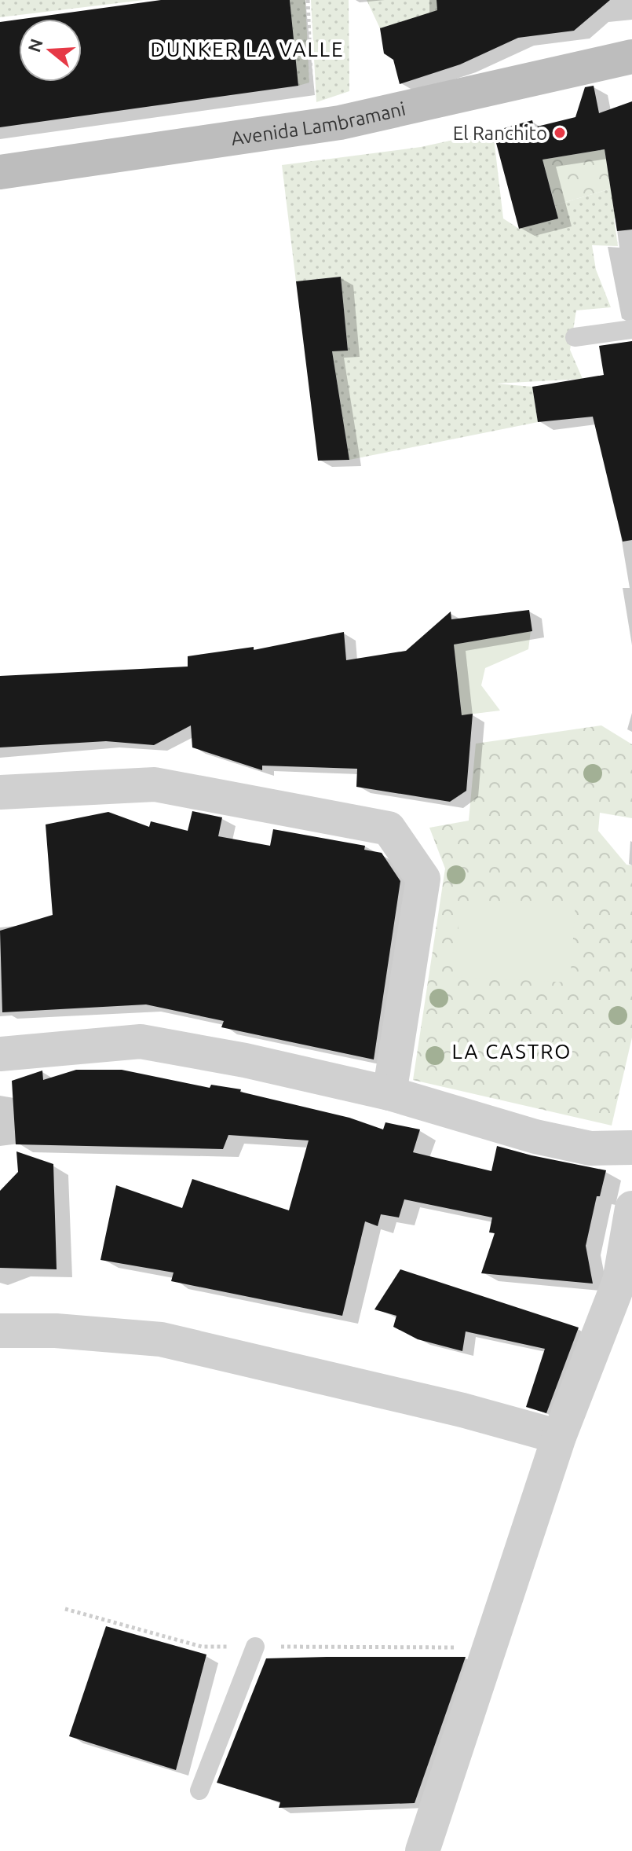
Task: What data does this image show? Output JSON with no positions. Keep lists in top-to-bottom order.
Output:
{
  "streets": {
    "main road": ["Avenida Lambramani"]
  },
  "districts": ["DUNKER LA VALLE", "LA CASTRO"],
  "places": ["El Ranchito"],
  "north": "left"
}
